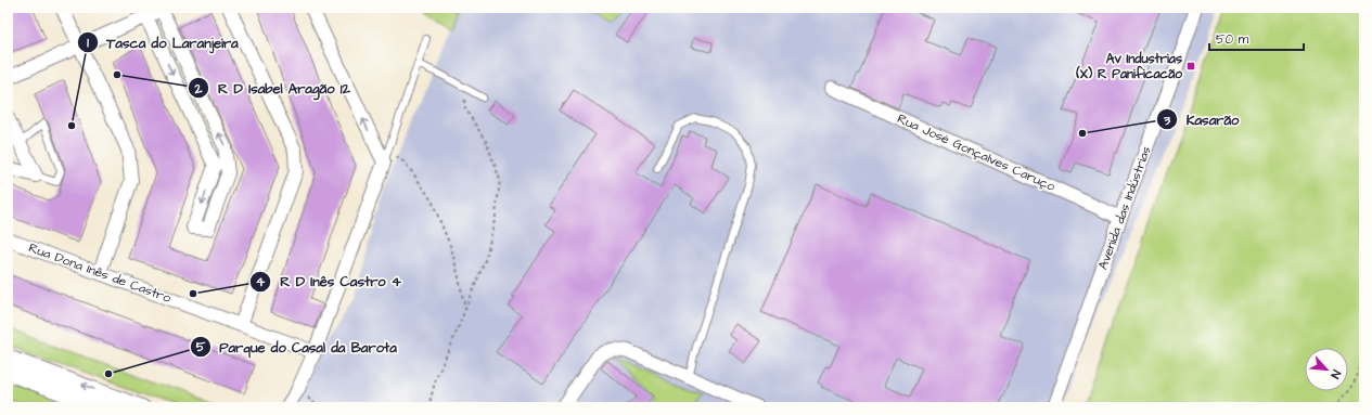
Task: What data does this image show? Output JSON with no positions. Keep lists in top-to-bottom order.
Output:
{
  "streets": {
    "street": ["Rua José Gonçalves Caruço", "Avenida das Indústrias", "Rua Dona Inês de Castro"]
  },
  "crossings": [
    ["Rua José Gonçalves Caruço", "Avenida das Indústrias"]
  ],
  "places": {
    "transit": ["Av Industrias (X) R Panificacão"],
    "other": [
      "R D Isabel Aragão 12",
      "Tasca do Laranjeira",
      "Kasarão",
      "R D Inês Castro 4",
      "Parque do Casal da Barota"
    ]
  },
  "scale_bar": "50 m",
  "north": "bottom right"
}
